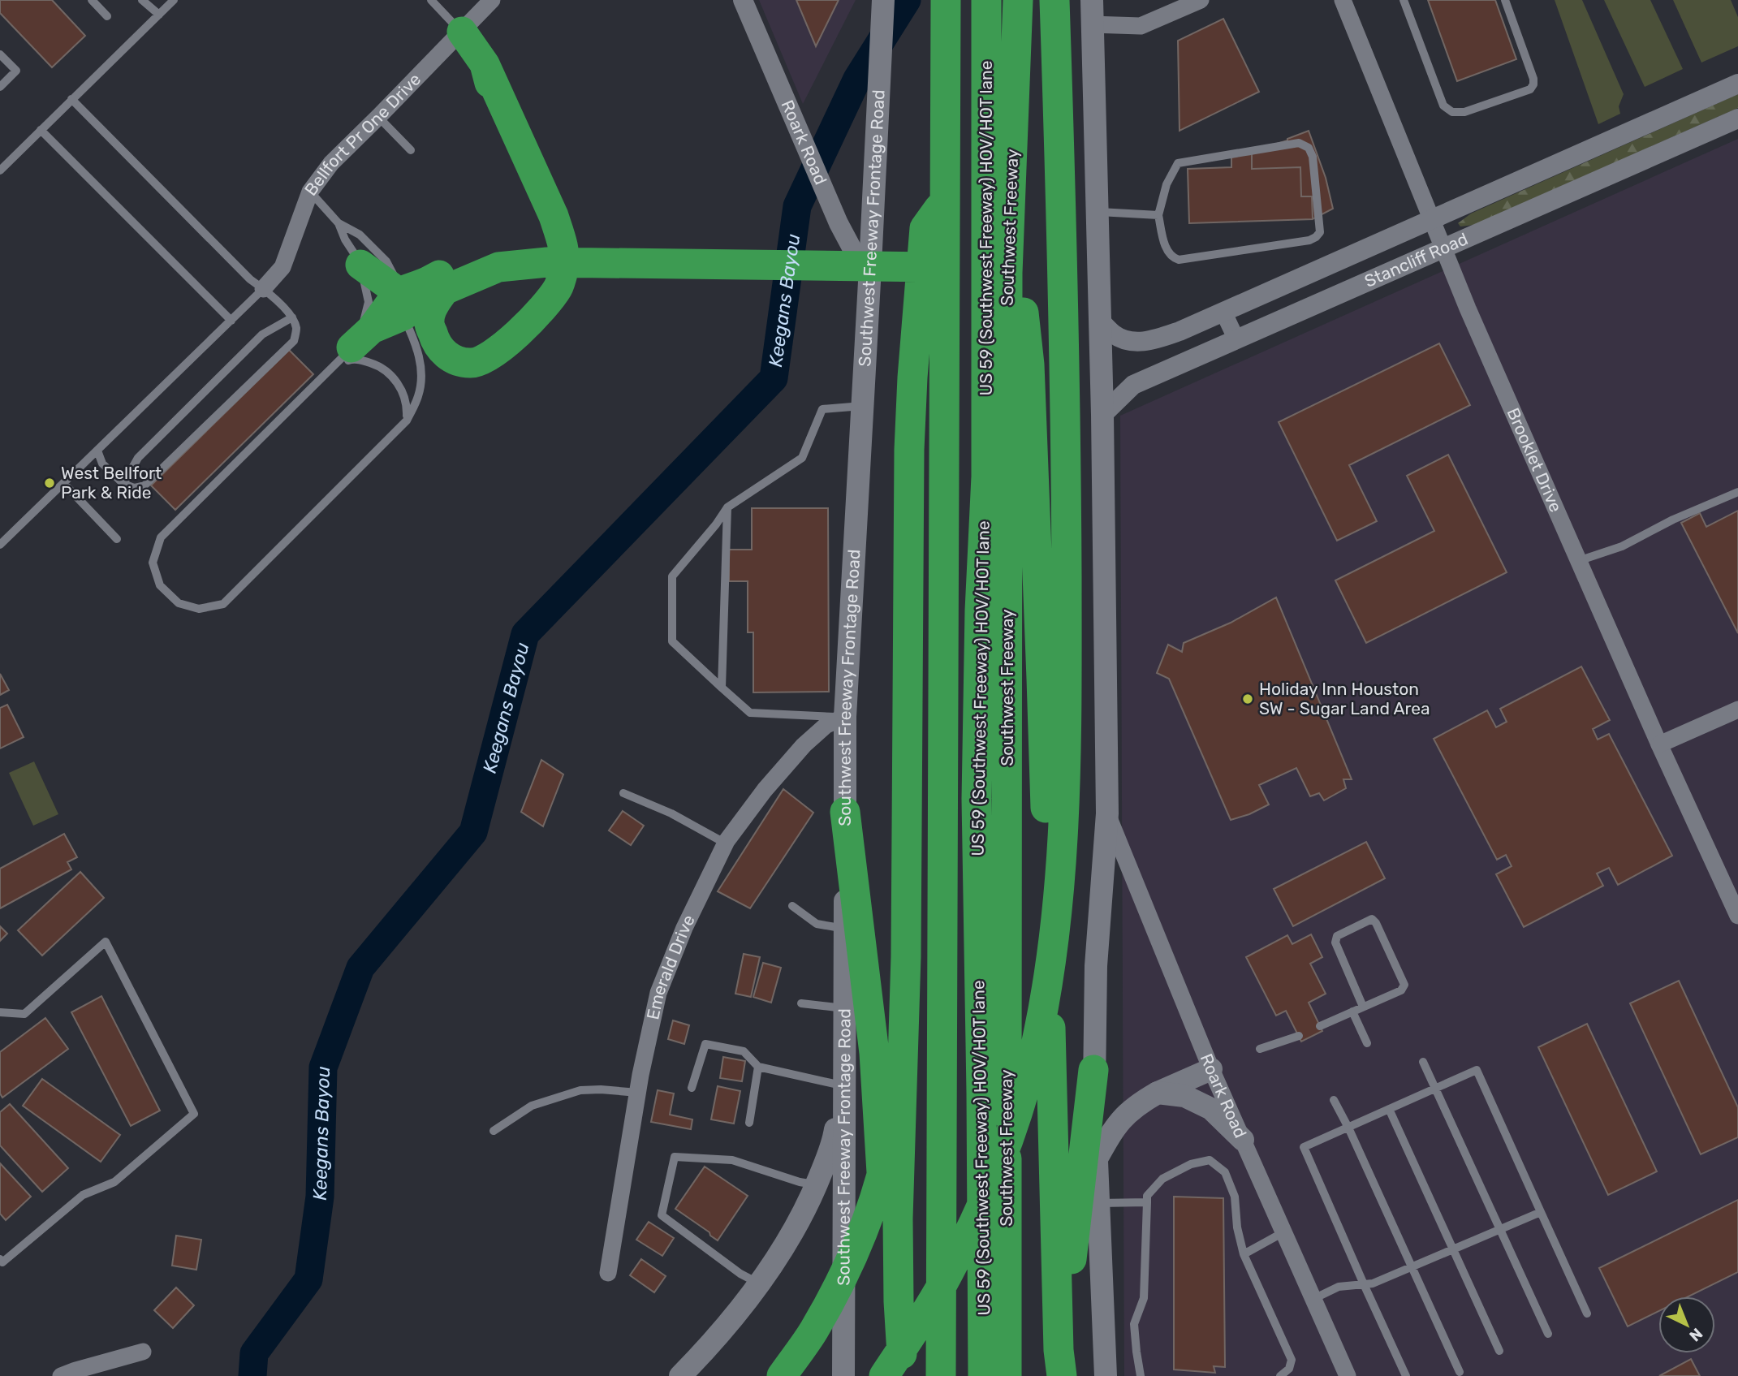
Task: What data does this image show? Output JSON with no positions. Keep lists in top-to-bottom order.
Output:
{
  "streets": {
    "highway": ["Southwest Freeway", "US 59 (Southwest Freeway) HOV/HOT lane"],
    "main road": ["Southwest Freeway Frontage Road"],
    "street": [
      "Bellfort Pr One Drive",
      "Roark Road",
      "Stancliff Road",
      "Brooklet Drive",
      "Emerald Drive"
    ]
  },
  "crossings": [
    ["Roark Road", "Southwest Freeway Frontage Road"],
    ["Southwest Freeway Frontage Road", "Emerald Drive"],
    ["Stancliff Road", "Brooklet Drive"]
  ],
  "water": ["Keegans Bayou"],
  "places": ["West Bellfort Park & Ride", "Holiday Inn Houston SW - Sugar Land Area"],
  "north": "bottom right"
}
